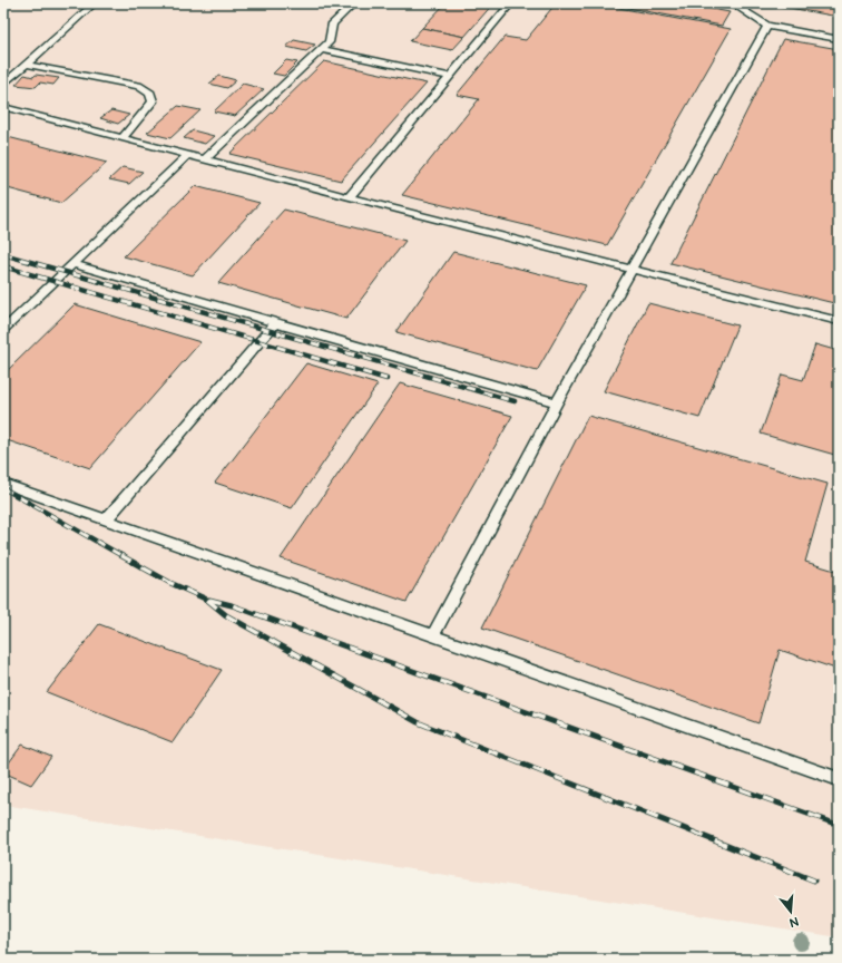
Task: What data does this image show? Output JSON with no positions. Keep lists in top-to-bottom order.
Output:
{
  "north": "bottom"
}
